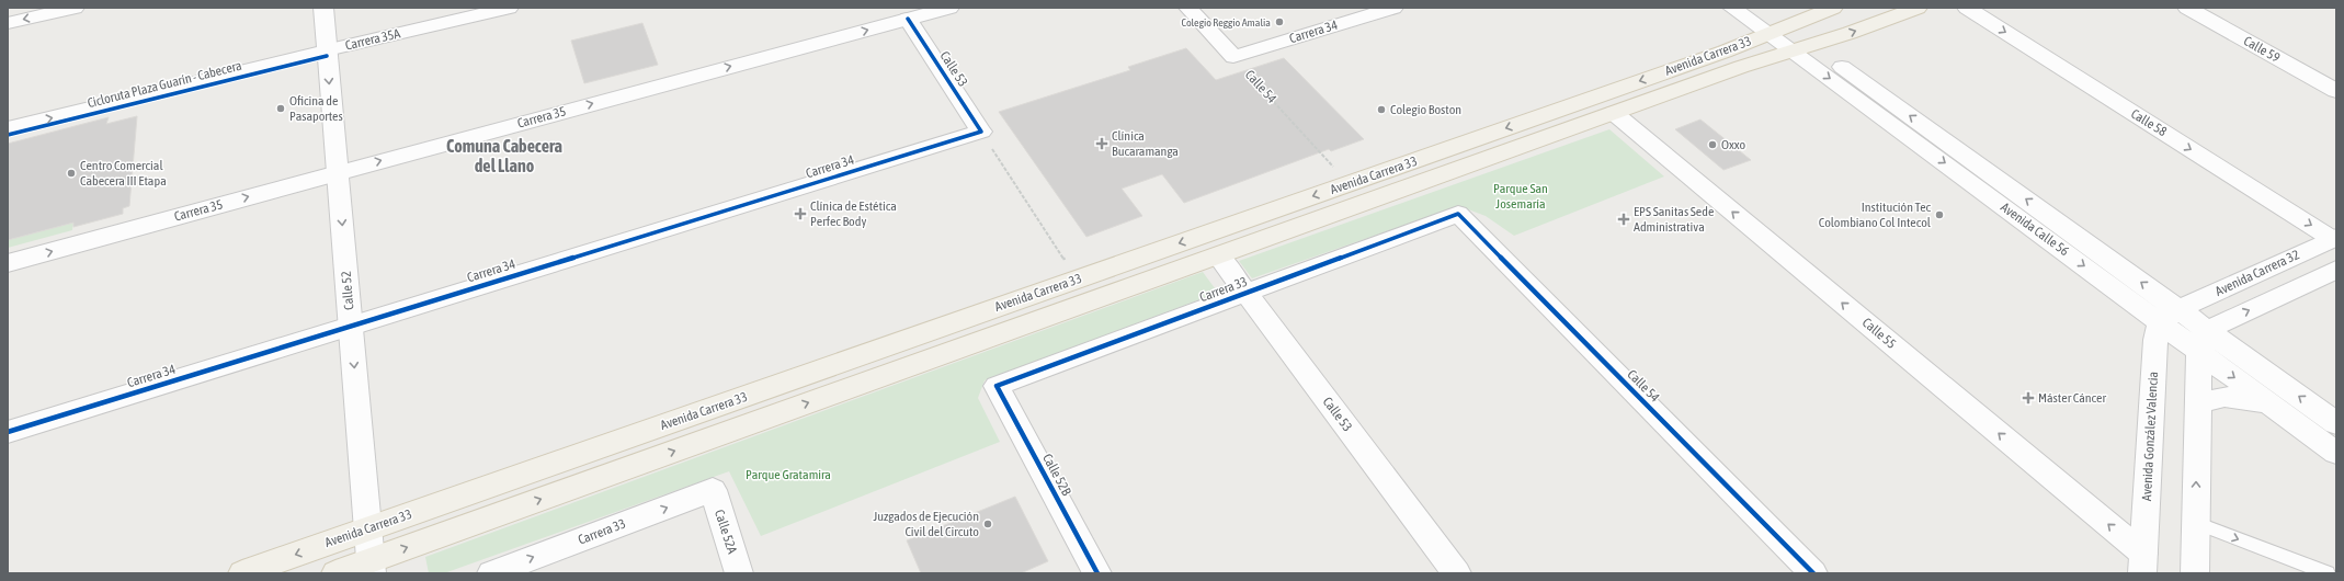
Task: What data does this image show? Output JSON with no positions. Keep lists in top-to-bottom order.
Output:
{
  "streets": {
    "main road": ["Avenida Carrera 33"],
    "street": [
      "Carrera 34",
      "Carrera 35A",
      "Calle 59",
      "Calle 53",
      "Calle 54",
      "Carrera 35",
      "Calle 58",
      "Avenida Calle 56",
      "Avenida Carrera 32",
      "Carrera 33",
      "Calle 52",
      "Calle 55",
      "Avenida González Valencia",
      "Calle 52B",
      "Calle 52A"
    ],
    "cycle path": ["Cicloruta Plaza Guarín - Cabecera"]
  },
  "crossings": [
    ["Carrera 34", "Calle 53"],
    ["Carrera 34", "Calle 54"],
    ["Carrera 34", "Calle 52"],
    ["Carrera 35A", "Calle 52"],
    ["Avenida Carrera 33", "Calle 53"],
    ["Avenida Carrera 33", "Avenida Calle 56"],
    ["Avenida Carrera 33", "Calle 52"],
    ["Avenida Carrera 33", "Calle 55"],
    ["Calle 53", "Carrera 35"],
    ["Calle 53", "Carrera 33"],
    ["Calle 54", "Carrera 33"],
    ["Carrera 35", "Calle 52"],
    ["Calle 58", "Avenida Carrera 32"],
    ["Avenida Calle 56", "Avenida Carrera 32"],
    ["Avenida Calle 56", "Avenida González Valencia"],
    ["Avenida Carrera 32", "Avenida González Valencia"],
    ["Carrera 33", "Calle 52B"],
    ["Carrera 33", "Calle 52A"],
    ["Calle 55", "Avenida González Valencia"]
  ],
  "one_way": [
    "Carrera 35A",
    "Carrera 35",
    "Calle 58",
    "Calle 52",
    "Calle 55"
  ],
  "districts": ["Comuna Cabecera del Llano"],
  "parks": ["Parque San Josemaría", "Parque Gratamira"],
  "places": {
    "other": [
      "Colegio Reggio Amalia",
      "Oficina de Pasaportes",
      "Colegio Boston",
      "Oxxo",
      "Centro Comercial Cabecera III Etapa",
      "Institución Tec Colombiano Col Intecol",
      "Juzgados de Ejecución Civil del Circuto"
    ],
    "health": [
      "Clínica Bucaramanga",
      "Clínica de Estética Perfec Body",
      "EPS Sanitas Sede Administrativa",
      "Máster Cáncer"
    ]
  }
}
